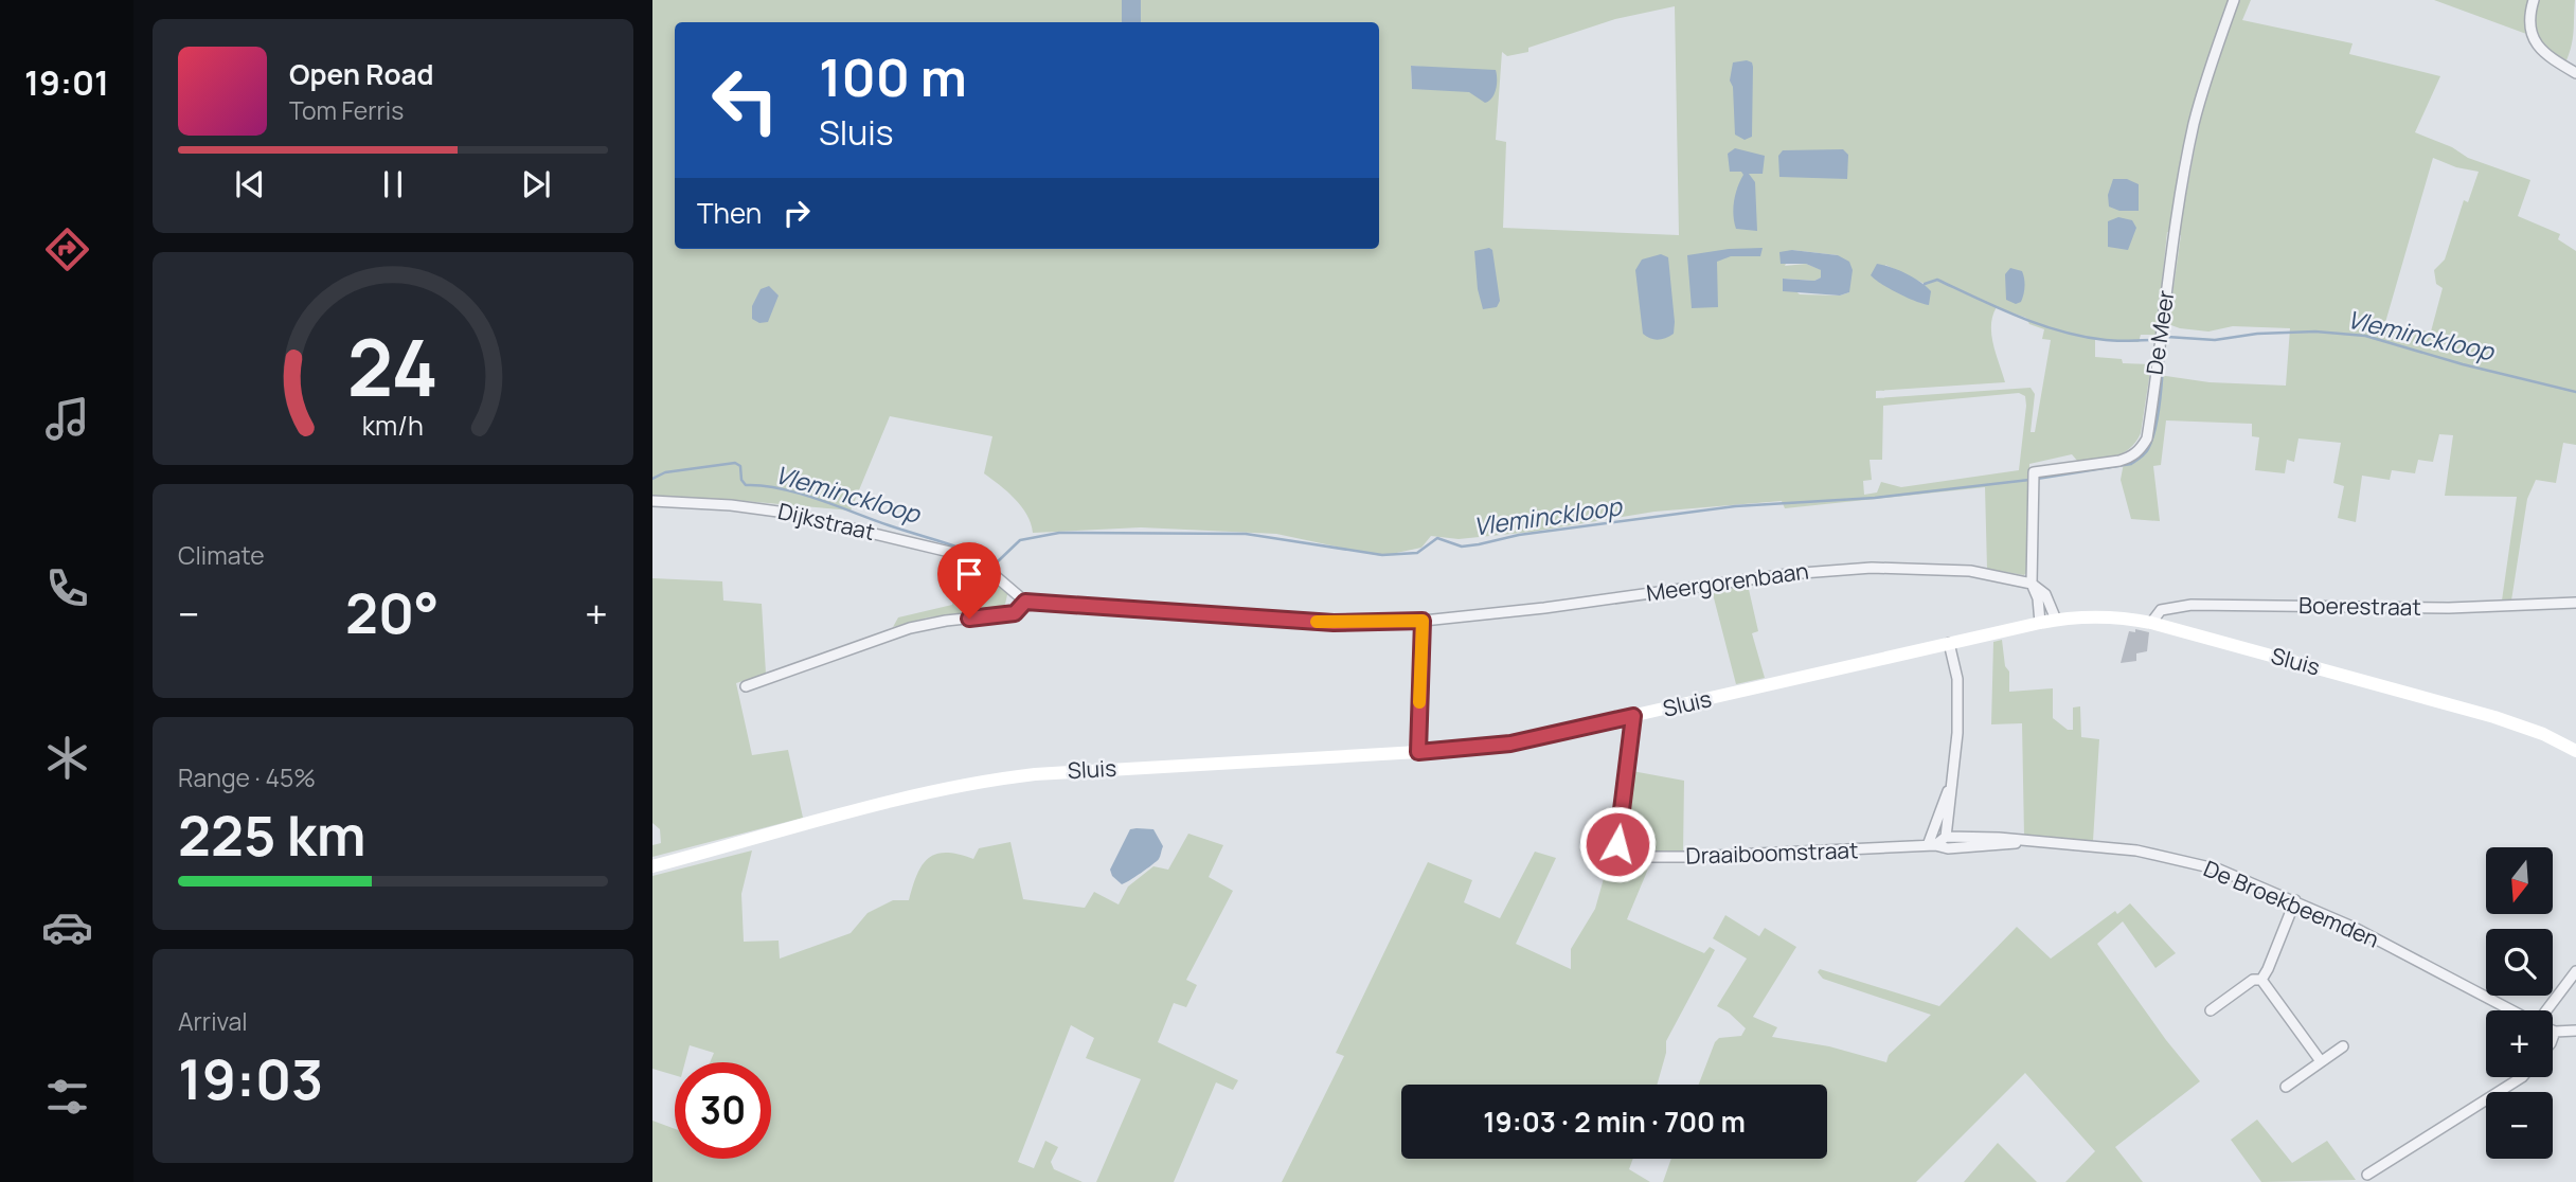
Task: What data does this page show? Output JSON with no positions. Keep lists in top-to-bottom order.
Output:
{
  "streets": {
    "street": [
      "De Meer",
      "Dijkstraat",
      "Meergorenbaan",
      "Boerestraat",
      "Sluis",
      "Draaiboomstraat",
      "De Broekbeemden"
    ]
  },
  "crossings": [
    ["De Meer", "Meergorenbaan"],
    ["Dijkstraat", "Meergorenbaan"],
    ["Boerestraat", "Sluis"],
    ["Sluis", "Draaiboomstraat"],
    ["Draaiboomstraat", "De Broekbeemden"]
  ],
  "water": ["Vleminckloop"],
  "north": "bottom",
  "page": {
    "tabs": "19:01",
    "turn": ["100 m", "Sluis"],
    "song": ["Open Road", "Tom Ferris"],
    "then": "Then",
    "tile": [
      "Climate",
      ["Range · 45%", "225 km"],
      ["Arrival", "19:03"]
    ],
    "heat": ["−", "20°", "+"],
    "map_buttons": ["+", "−"],
    "limit": "30",
    "trip": "19:03 · 2 min · 700 m",
    "gauge": ["24", "km/h"]
  }
}
